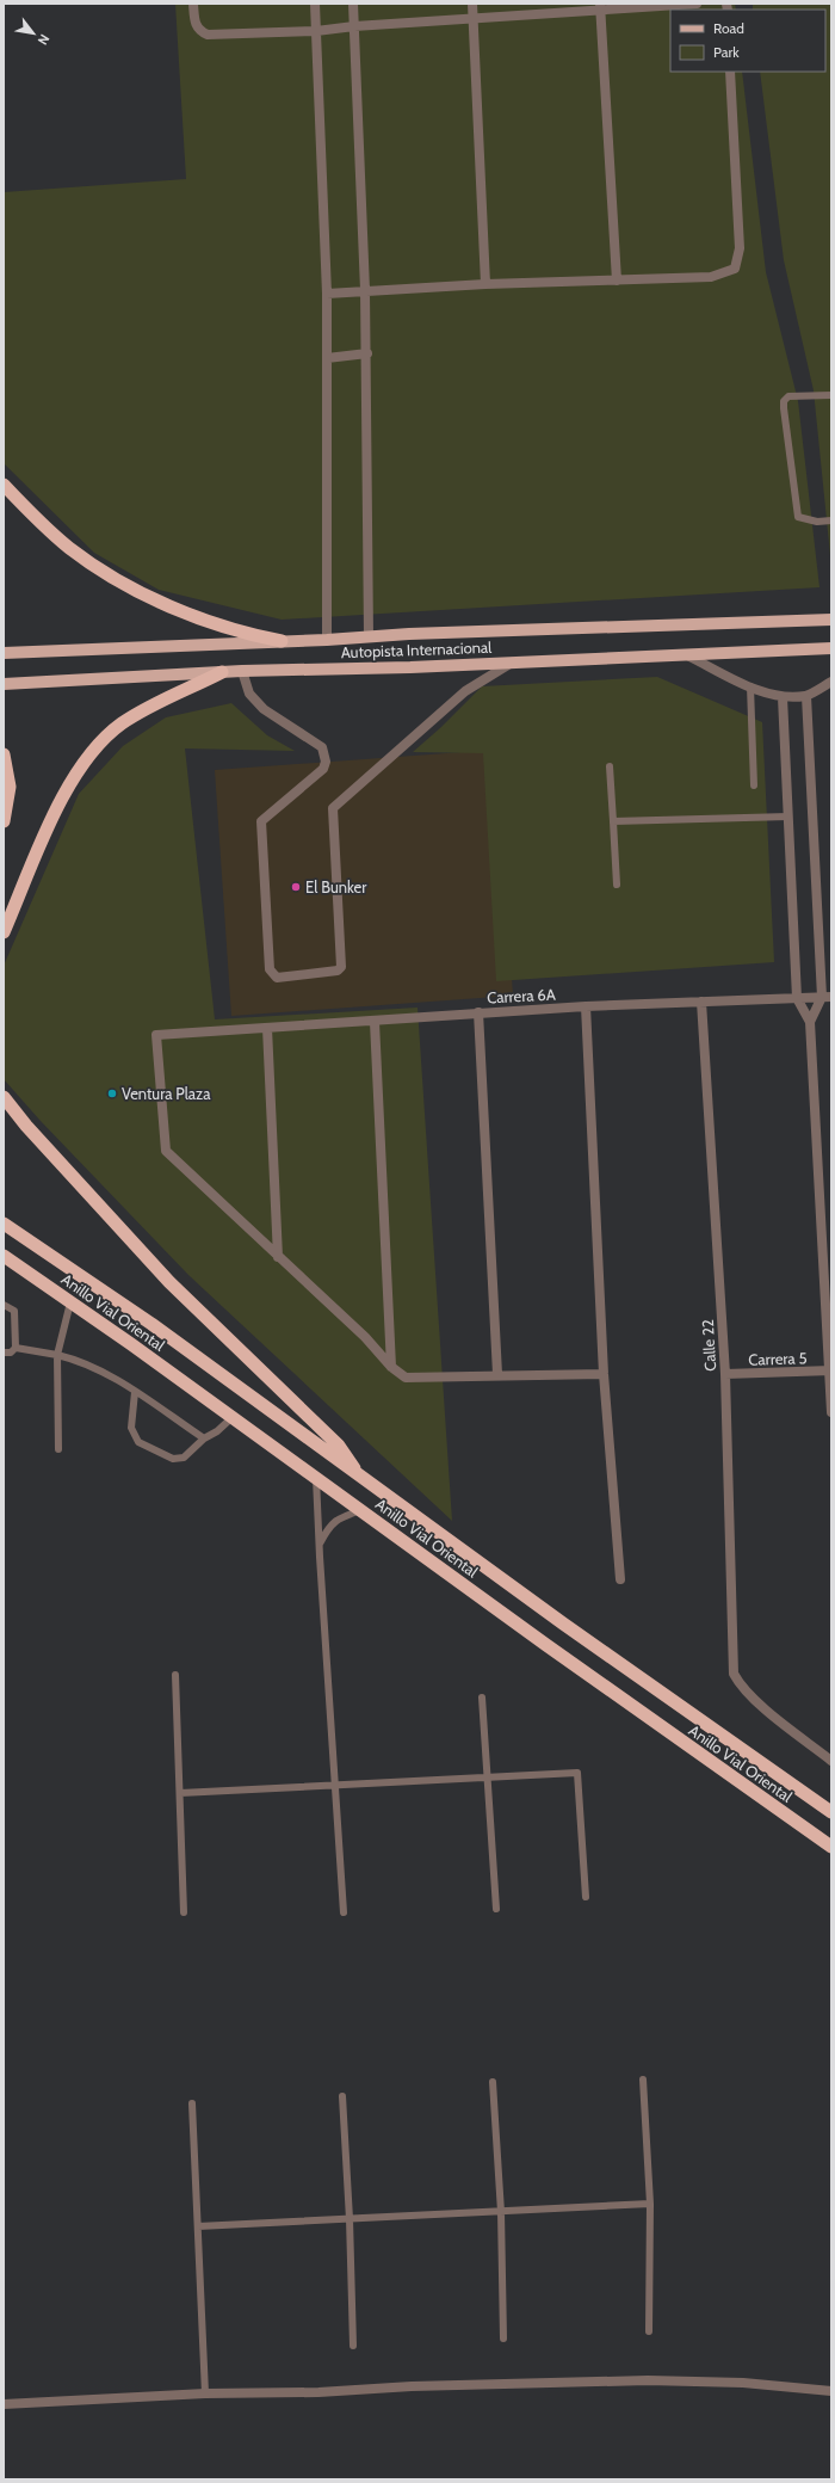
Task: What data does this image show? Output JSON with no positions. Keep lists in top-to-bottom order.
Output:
{
  "streets": {
    "highway": ["Anillo Vial Oriental"],
    "main road": ["Autopista Internacional"],
    "street": ["Carrera 6A", "Calle 22", "Carrera 5"]
  },
  "crossings": [
    ["Carrera 6A", "Calle 22"],
    ["Calle 22", "Carrera 5"]
  ],
  "places": ["El Bunker", "Ventura Plaza"],
  "legend": ["Road", "Park"],
  "north": "bottom right"
}
